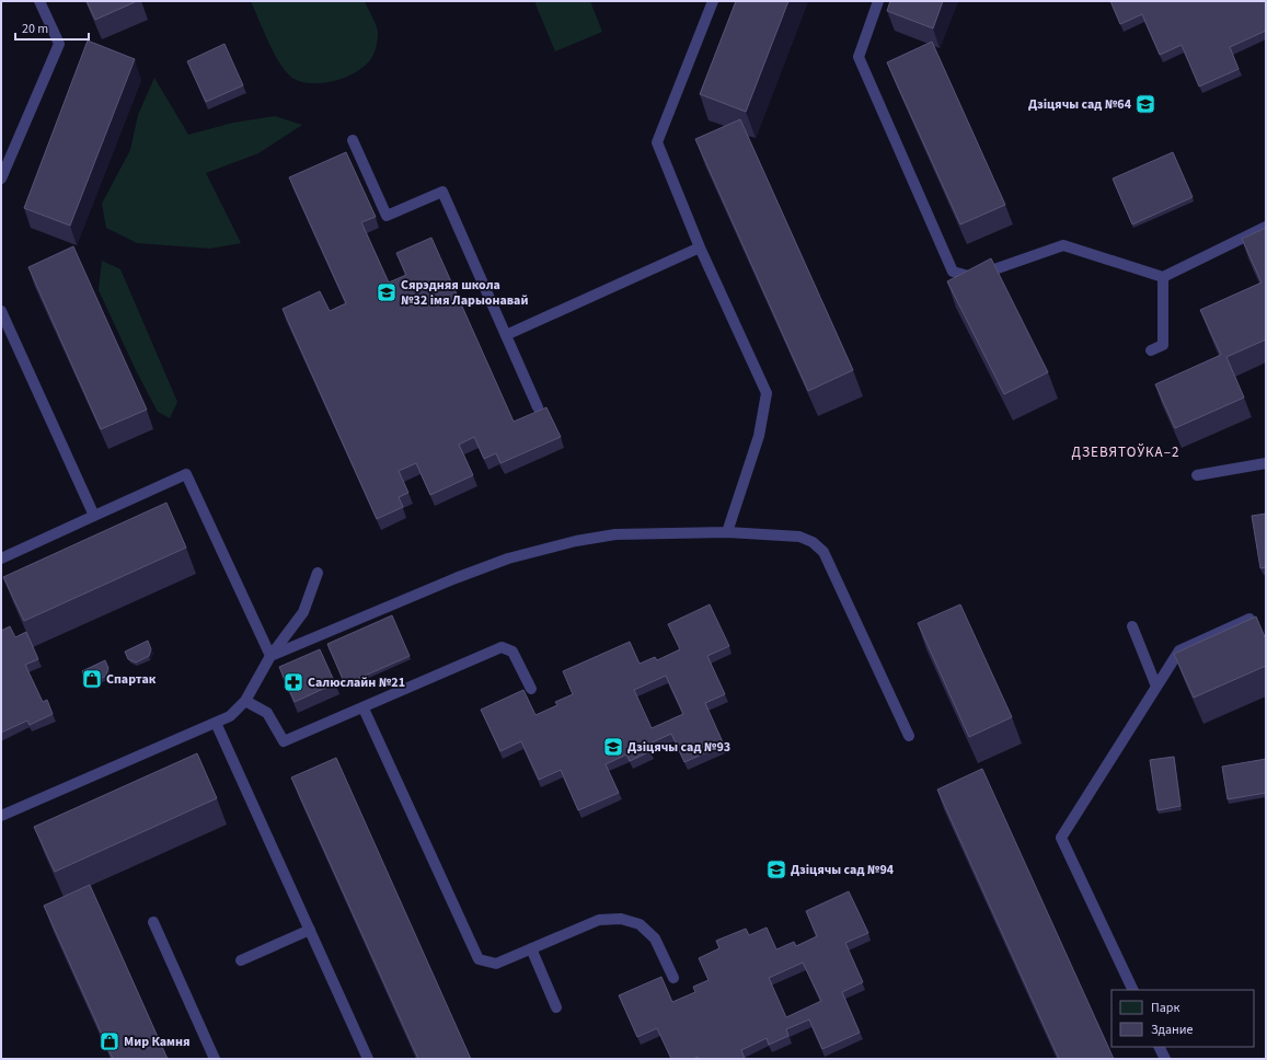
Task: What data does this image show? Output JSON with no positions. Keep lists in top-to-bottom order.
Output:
{
  "districts": ["ДЗЕВЯТОЎКА–2"],
  "places": {
    "school or university": [
      "Дзіцячы сад №64",
      "Сярэдняя школа №32 імя Ларыонавай",
      "Дзіцячы сад №93",
      "Дзіцячы сад №94"
    ],
    "shop": ["Спартак", "Мир Камня"],
    "pharmacy": ["Салюслайн №21"]
  },
  "legend": ["Парк", "Здание"],
  "scale_bar": "20 m"
}
